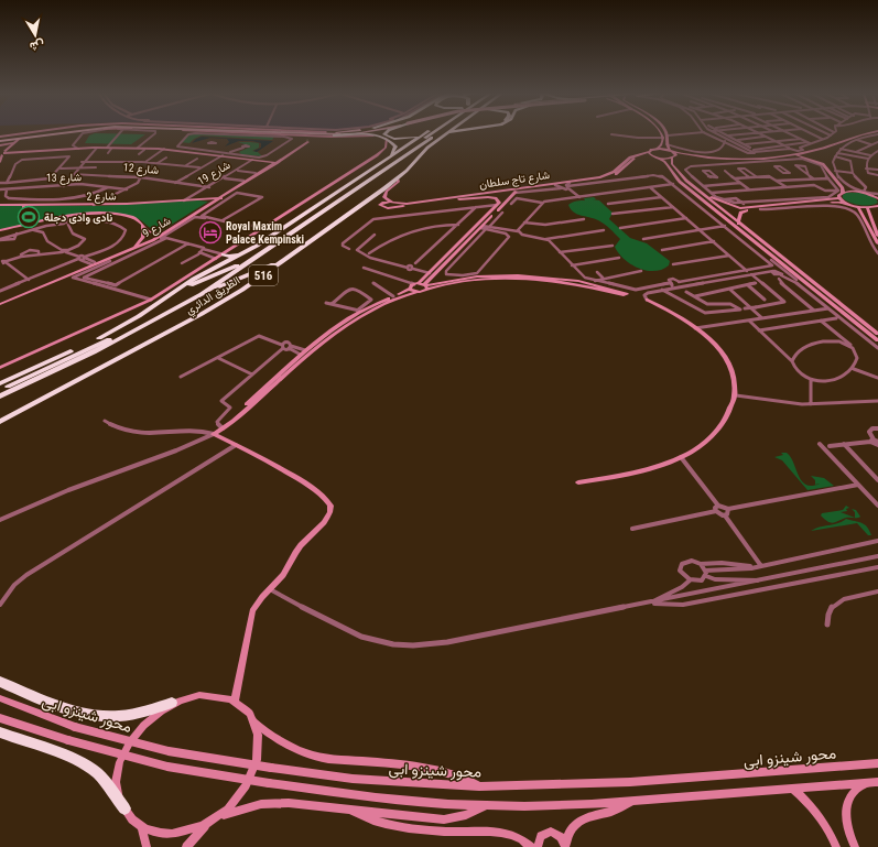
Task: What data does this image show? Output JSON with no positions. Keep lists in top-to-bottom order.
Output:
{
  "streets": {
    "highway": ["516", "الطريق الدائري"],
    "street": [
      "شارع 12",
      "شارع 19",
      "شارع 13",
      "شارع تاج سلطان",
      "شارع 2",
      "شارع 9",
      "محور شينزو ابى"
    ]
  },
  "crossings": [
    ["شارع 12", "شارع 19"],
    ["شارع 19", "شارع 2"],
    ["شارع 2", "شارع 9"],
    ["516", "الطريق الدائري"]
  ],
  "places": {
    "sports": ["نادى وادى دجلة"],
    "hotel": ["Royal Maxim Palace Kempinski"]
  },
  "north": "bottom"
}
